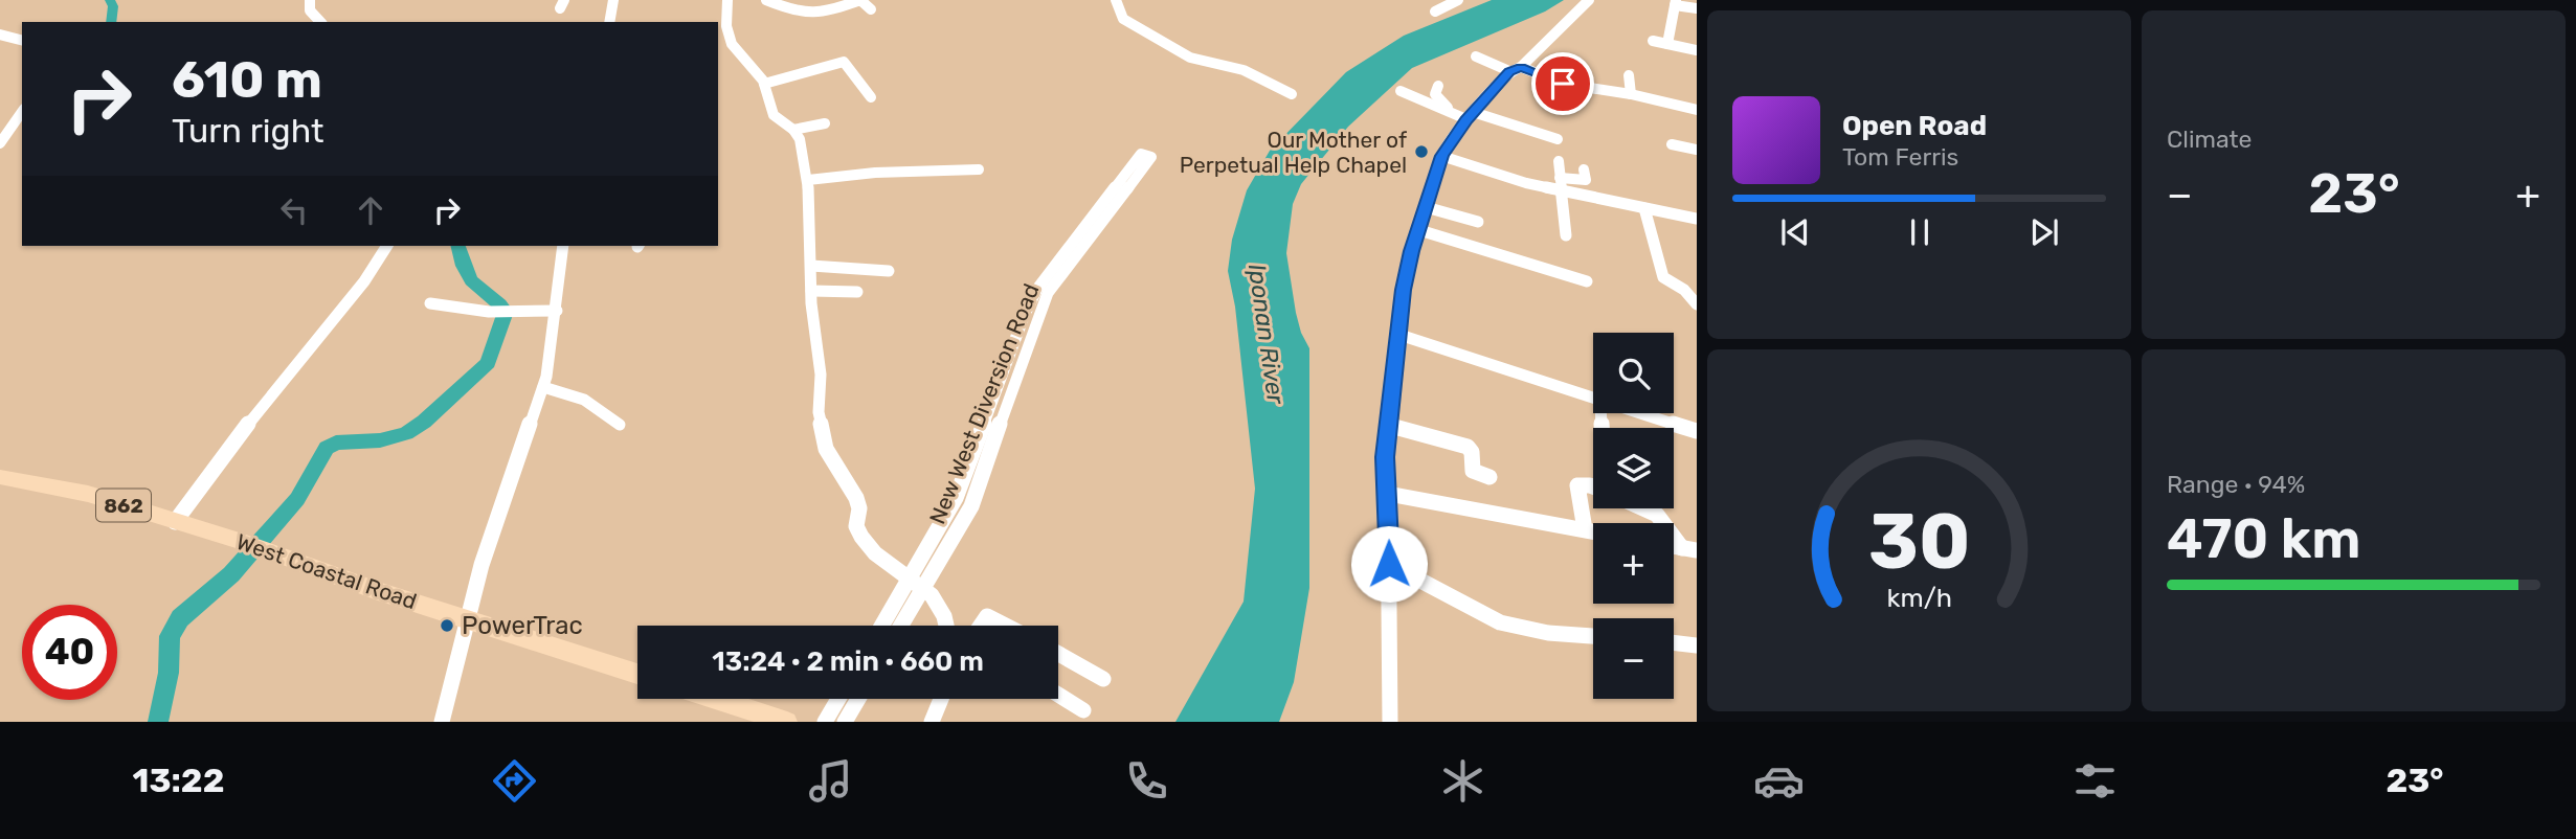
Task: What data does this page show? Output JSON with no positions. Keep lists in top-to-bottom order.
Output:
{
  "streets": {
    "main road": ["862", "West Coastal Road"],
    "street": ["New West Diversion Road"]
  },
  "water": ["Iponan River"],
  "places": ["Our Mother of Perpetual Help Chapel", "PowerTrac"],
  "page": {
    "tile": [
      "Climate",
      ["Range · 94%", "470 km"]
    ],
    "turn": ["610 m", "Turn right"],
    "song": ["Open Road", "Tom Ferris"],
    "heat": ["−", "23°", "+"],
    "map_buttons": ["+", "−"],
    "limit": "40",
    "trip": "13:24 · 2 min · 660 m",
    "tabs": ["13:22", "23°"],
    "gauge": ["30", "km/h"]
  }
}
